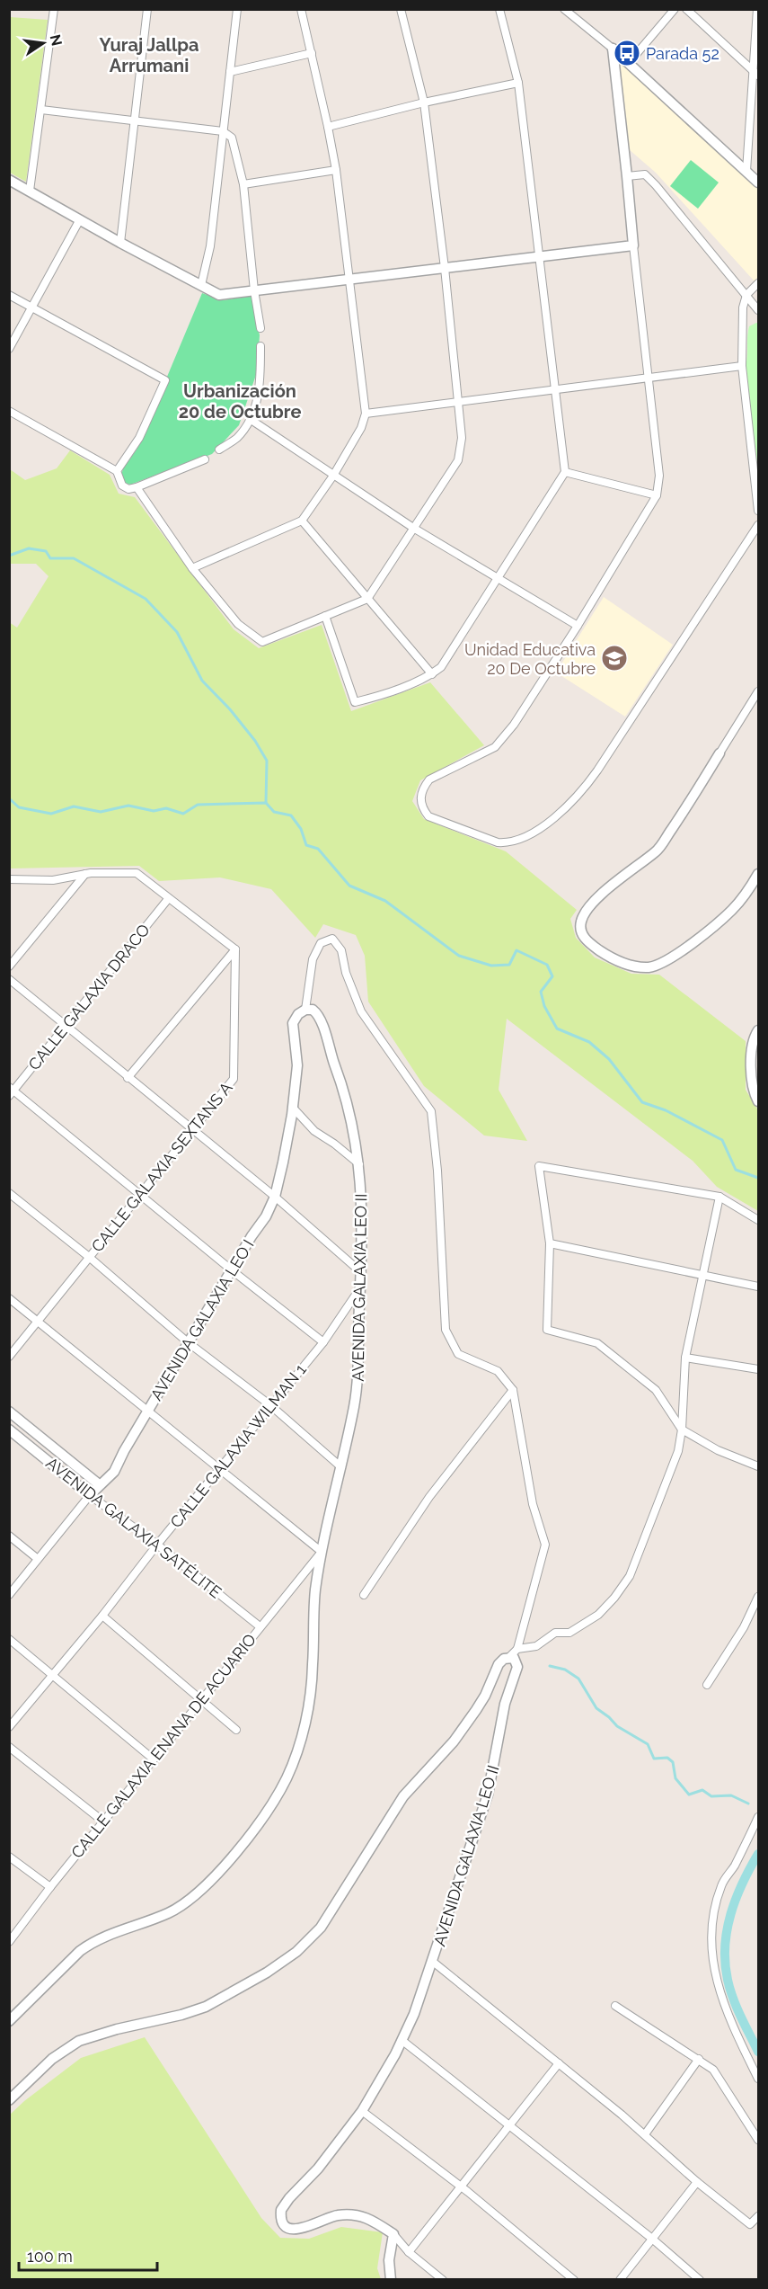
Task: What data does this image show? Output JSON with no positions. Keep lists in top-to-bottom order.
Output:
{
  "streets": {
    "street": [
      "CALLE GALAXIA DRACO",
      "CALLE GALAXIA SEXTANS A",
      "AVENIDA GALAXIA LEO II",
      "AVENIDA GALAXIA LEO I",
      "CALLE GALAXIA WILMAN 1",
      "AVENIDA GALAXIA SATÉLITE",
      "CALLE GALAXIA ENANA DE ACUARIO"
    ]
  },
  "crossings": [
    ["AVENIDA GALAXIA LEO II", "AVENIDA GALAXIA LEO I"],
    ["AVENIDA GALAXIA LEO II", "CALLE GALAXIA WILMAN 1"],
    ["AVENIDA GALAXIA LEO II", "CALLE GALAXIA ENANA DE ACUARIO"],
    ["AVENIDA GALAXIA LEO I", "AVENIDA GALAXIA SATÉLITE"],
    ["CALLE GALAXIA WILMAN 1", "AVENIDA GALAXIA SATÉLITE"],
    ["AVENIDA GALAXIA SATÉLITE", "CALLE GALAXIA ENANA DE ACUARIO"]
  ],
  "districts": ["Yuraj Jallpa Arrumani", "Urbanización 20 de Octubre"],
  "places": {
    "bus stop": ["Parada 52"],
    "school or university": ["Unidad Educativa 20 De Octubre"]
  },
  "scale_bar": "100 m",
  "north": "right"
}
